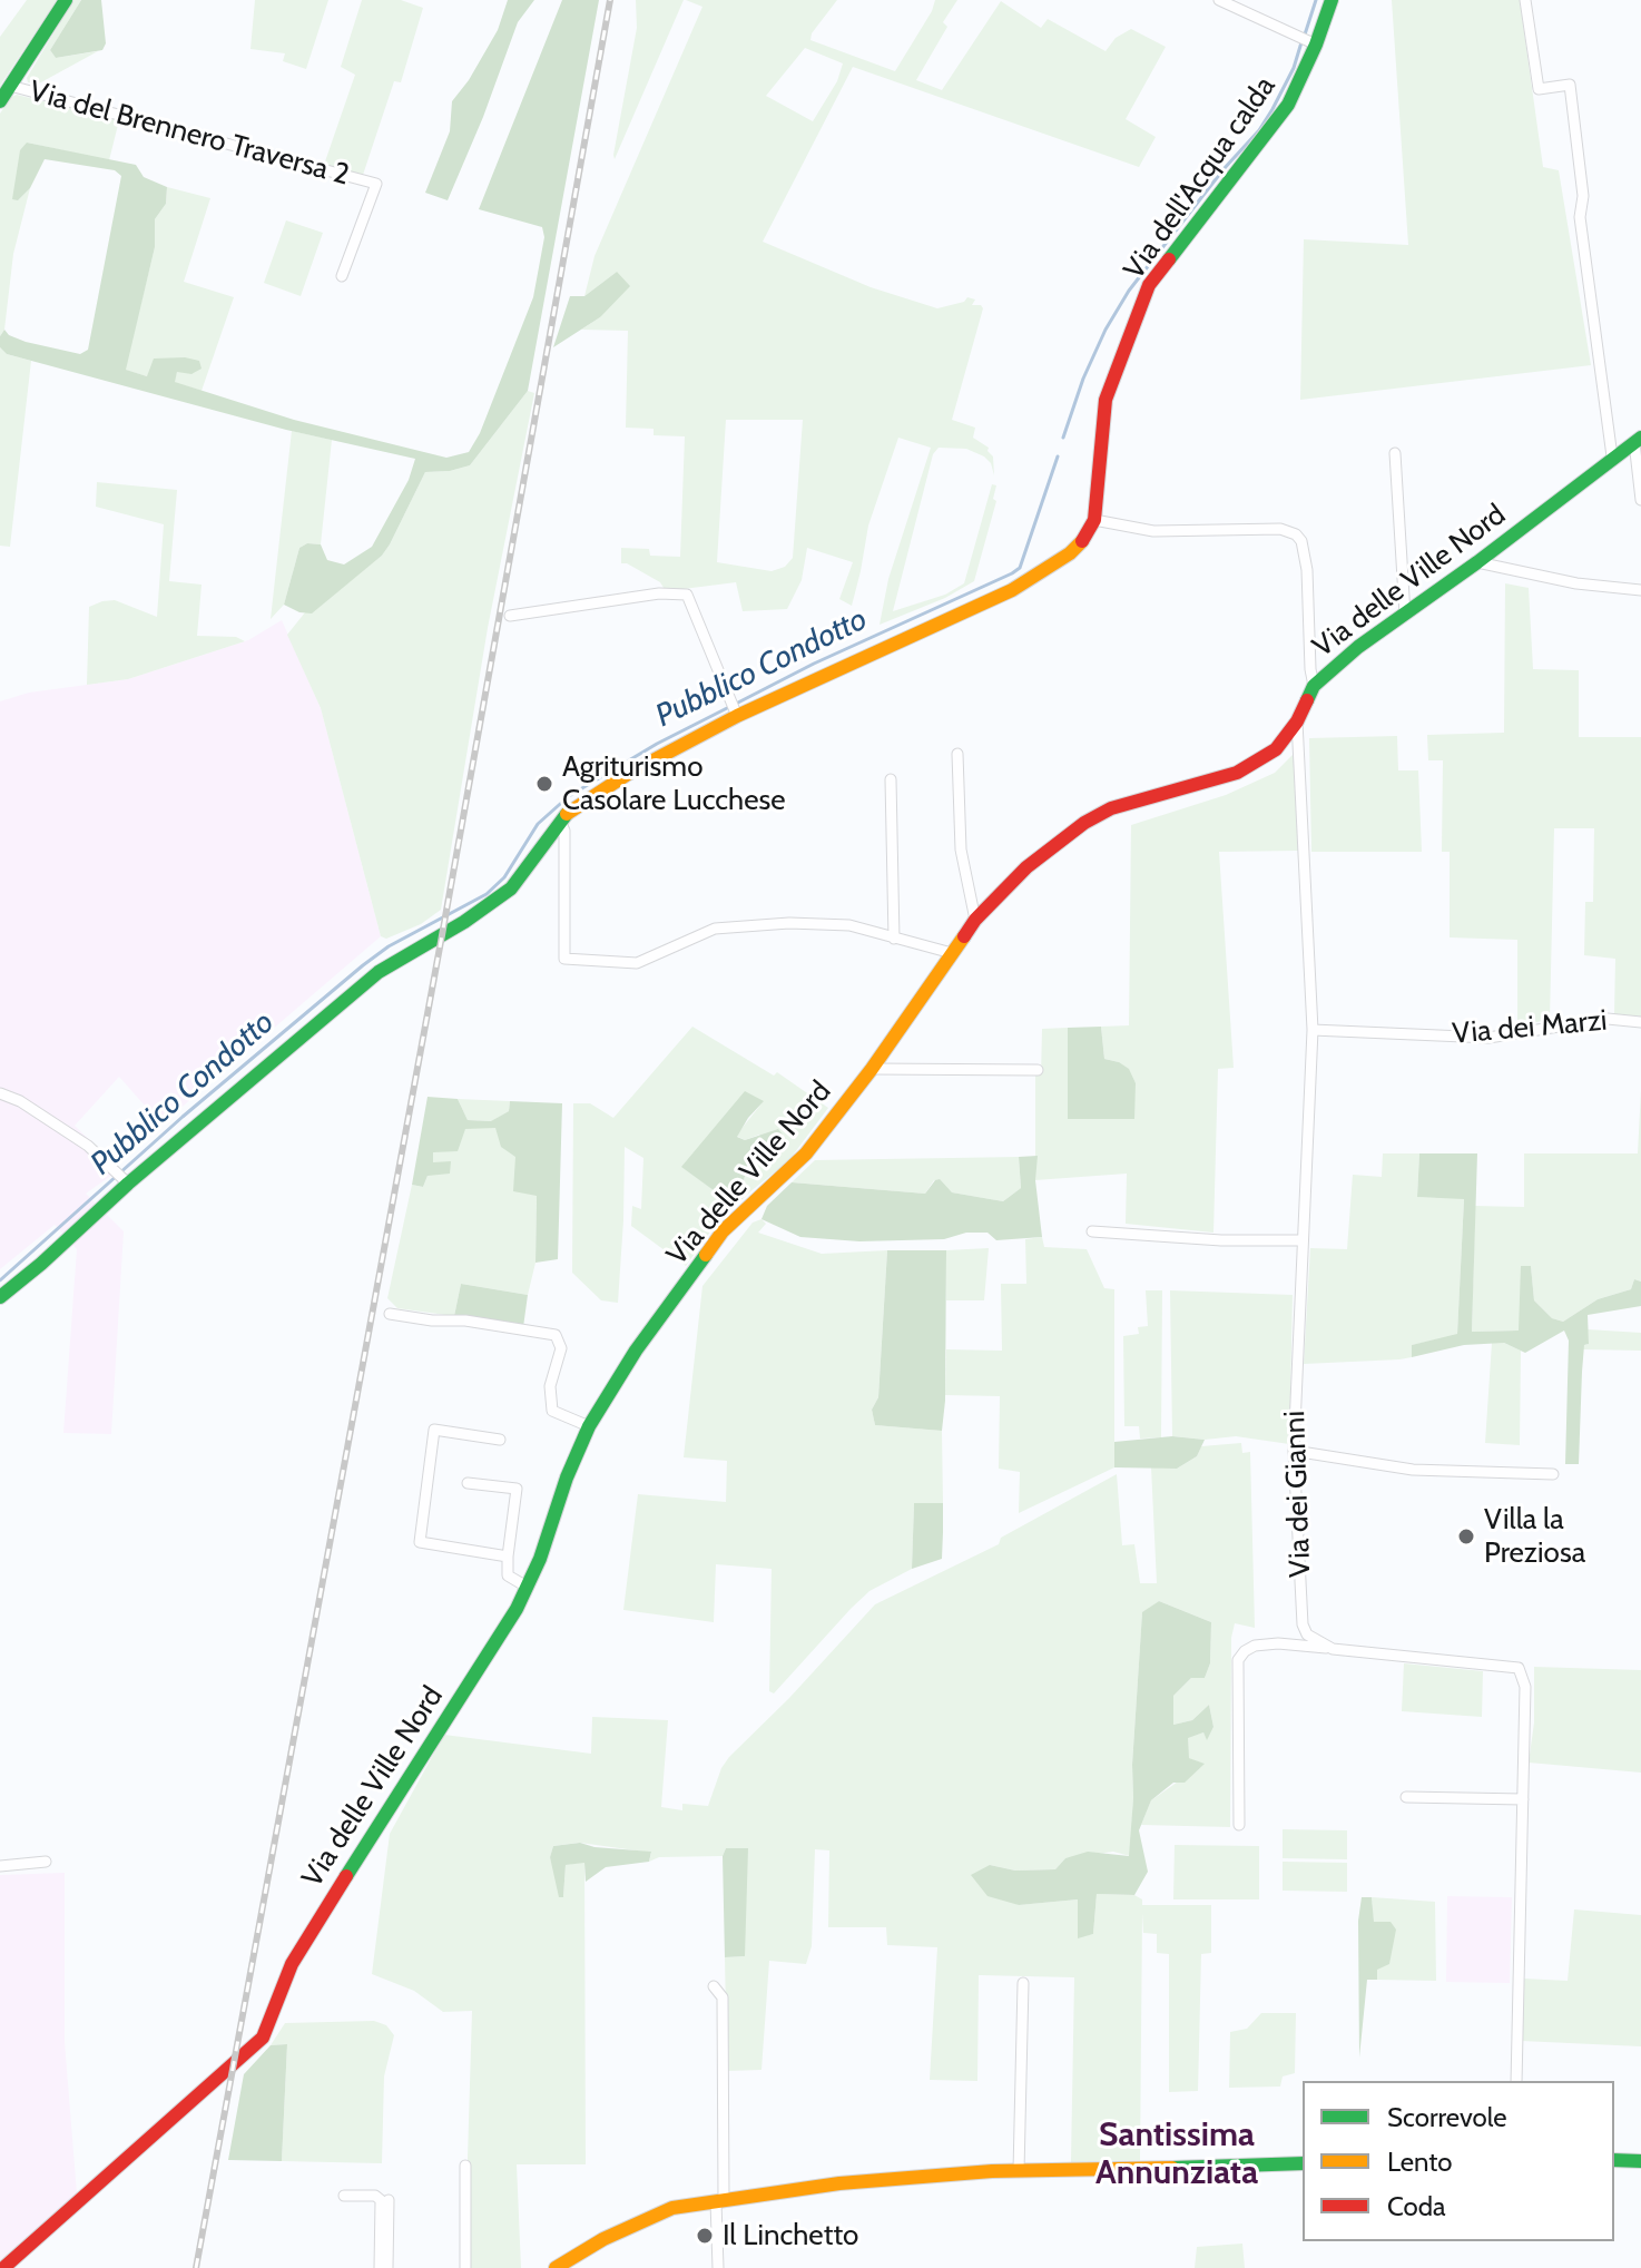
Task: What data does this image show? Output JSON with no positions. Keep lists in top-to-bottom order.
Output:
{
  "streets": {
    "street": [
      "Via del Brennero Traversa 2",
      "Via dell'Acqua calda",
      "Via delle Ville Nord",
      "Via dei Marzi",
      "Via dei Gianni"
    ]
  },
  "crossings": [
    ["Via delle Ville Nord", "Via dei Gianni"],
    ["Via dei Marzi", "Via dei Gianni"]
  ],
  "districts": ["Santissima Annunziata"],
  "water": ["Pubblico Condotto"],
  "places": ["Agriturismo Casolare Lucchese", "Villa la Preziosa", "Il Linchetto"],
  "legend": ["Scorrevole", "Lento", "Coda"]
}
